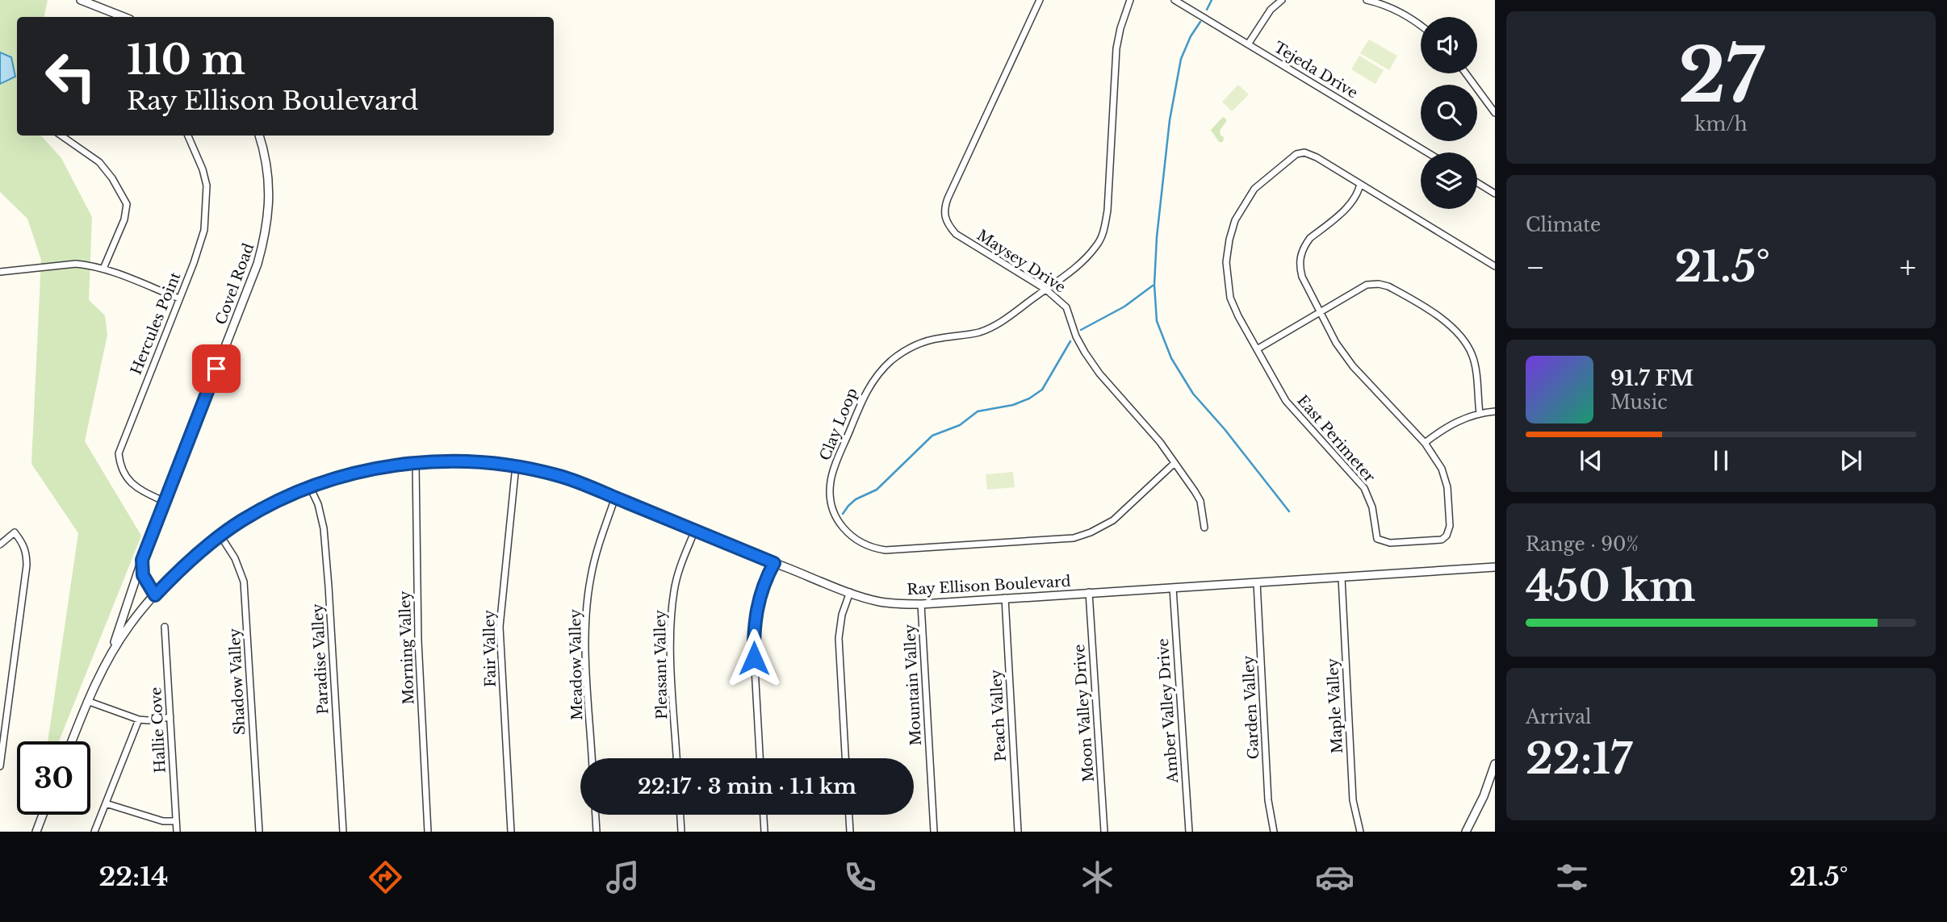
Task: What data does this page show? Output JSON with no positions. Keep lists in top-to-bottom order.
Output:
{
  "streets": {
    "street": [
      "Tejeda Drive",
      "Maysey Drive",
      "Covel Road",
      "Hercules Point",
      "Clay Loop",
      "East Perimeter",
      "Ray Ellison Boulevard",
      "Morning Valley",
      "Fair Valley",
      "Paradise Valley",
      "Meadow Valley",
      "Pleasant Valley",
      "Shadow Valley",
      "Mountain Valley",
      "Maple Valley",
      "Garden Valley",
      "Amber Valley Drive",
      "Moon Valley Drive",
      "Peach Valley",
      "Hallie Cove"
    ]
  },
  "crossings": [
    ["Maysey Drive", "Clay Loop"],
    ["Covel Road", "Hercules Point"],
    ["Covel Road", "Ray Ellison Boulevard"],
    ["Ray Ellison Boulevard", "Morning Valley"],
    ["Ray Ellison Boulevard", "Fair Valley"],
    ["Ray Ellison Boulevard", "Paradise Valley"],
    ["Ray Ellison Boulevard", "Meadow Valley"],
    ["Ray Ellison Boulevard", "Pleasant Valley"],
    ["Ray Ellison Boulevard", "Shadow Valley"],
    ["Ray Ellison Boulevard", "Mountain Valley"],
    ["Ray Ellison Boulevard", "Maple Valley"],
    ["Ray Ellison Boulevard", "Garden Valley"],
    ["Ray Ellison Boulevard", "Amber Valley Drive"],
    ["Ray Ellison Boulevard", "Moon Valley Drive"],
    ["Ray Ellison Boulevard", "Peach Valley"]
  ],
  "page": {
    "tile": [
      ["27", "km/h"],
      "Climate",
      ["Range · 90%", "450 km"],
      ["Arrival", "22:17"]
    ],
    "turn": ["110 m", "Ray Ellison Boulevard"],
    "heat": ["−", "21.5°", "+"],
    "song": ["91.7 FM", "Music"],
    "limit": "30",
    "trip": "22:17 · 3 min · 1.1 km",
    "tabs": ["22:14", "21.5°"]
  }
}
